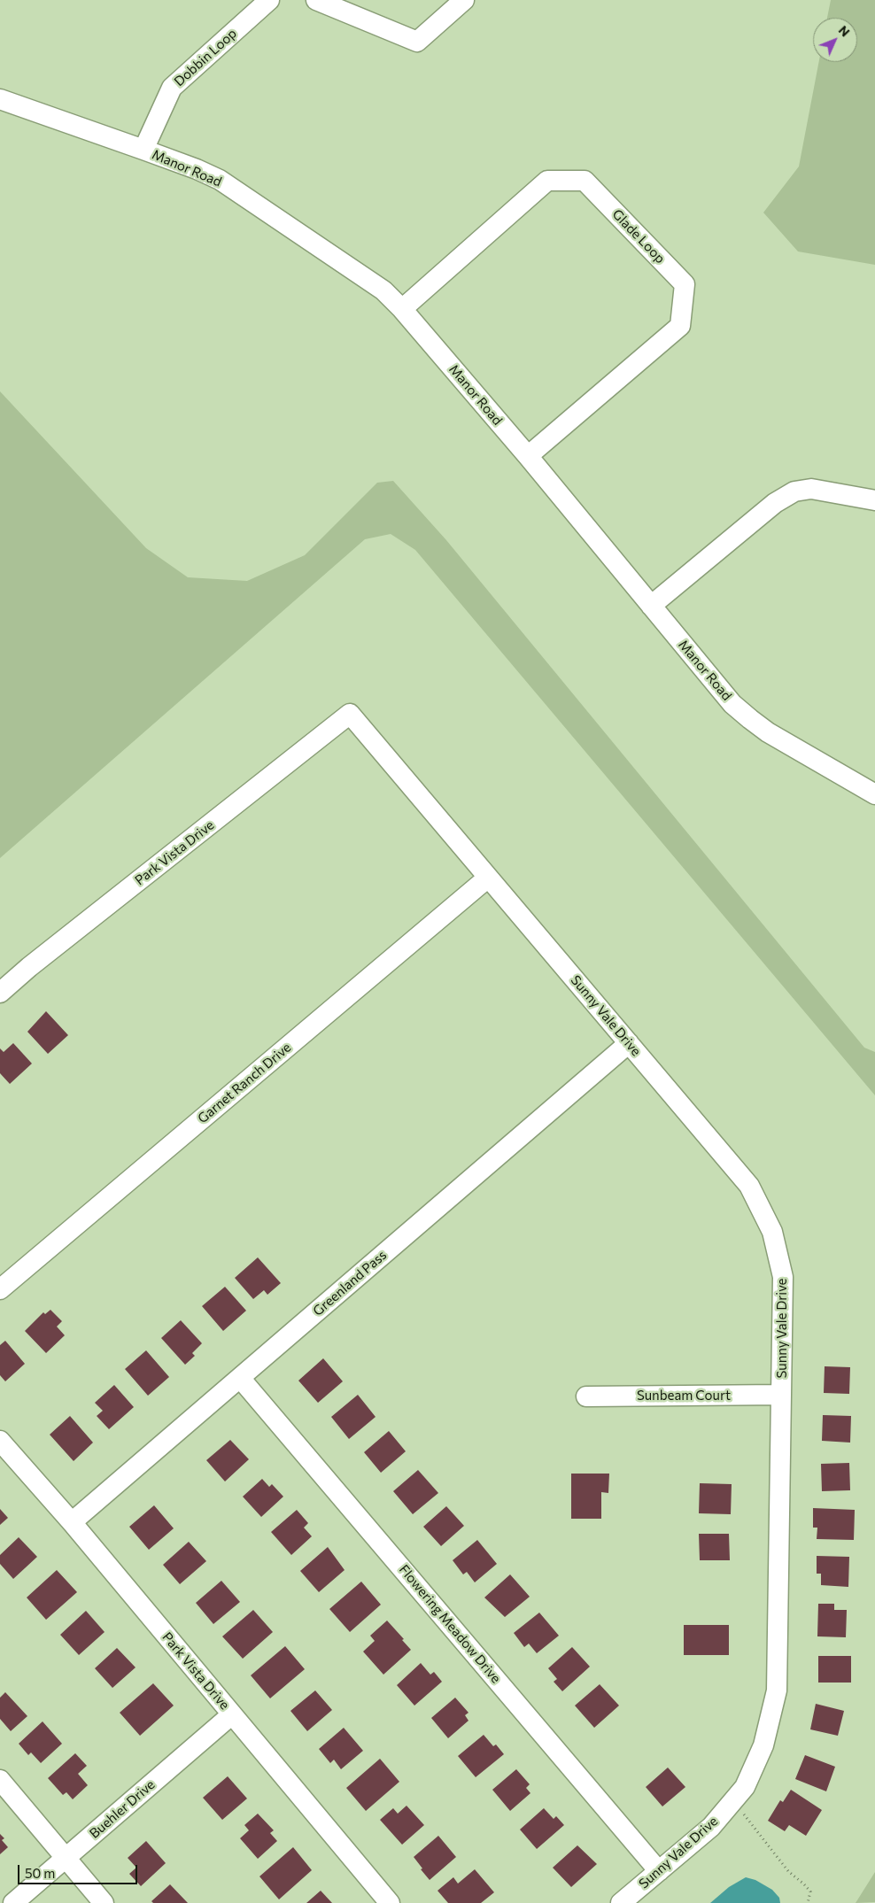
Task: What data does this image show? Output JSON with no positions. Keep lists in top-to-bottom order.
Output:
{
  "streets": {
    "street": [
      "Dobbin Loop",
      "Manor Road",
      "Glade Loop",
      "Park Vista Drive",
      "Sunny Vale Drive",
      "Garnet Ranch Drive",
      "Greenland Pass",
      "Sunbeam Court",
      "Flowering Meadow Drive",
      "Buehler Drive"
    ]
  },
  "crossings": [
    ["Dobbin Loop", "Manor Road"],
    ["Manor Road", "Glade Loop"],
    ["Park Vista Drive", "Sunny Vale Drive"],
    ["Park Vista Drive", "Greenland Pass"],
    ["Park Vista Drive", "Buehler Drive"],
    ["Sunny Vale Drive", "Garnet Ranch Drive"],
    ["Sunny Vale Drive", "Greenland Pass"],
    ["Sunny Vale Drive", "Sunbeam Court"],
    ["Sunny Vale Drive", "Flowering Meadow Drive"],
    ["Greenland Pass", "Flowering Meadow Drive"]
  ],
  "scale_bar": "50 m",
  "north": "top right"
}
